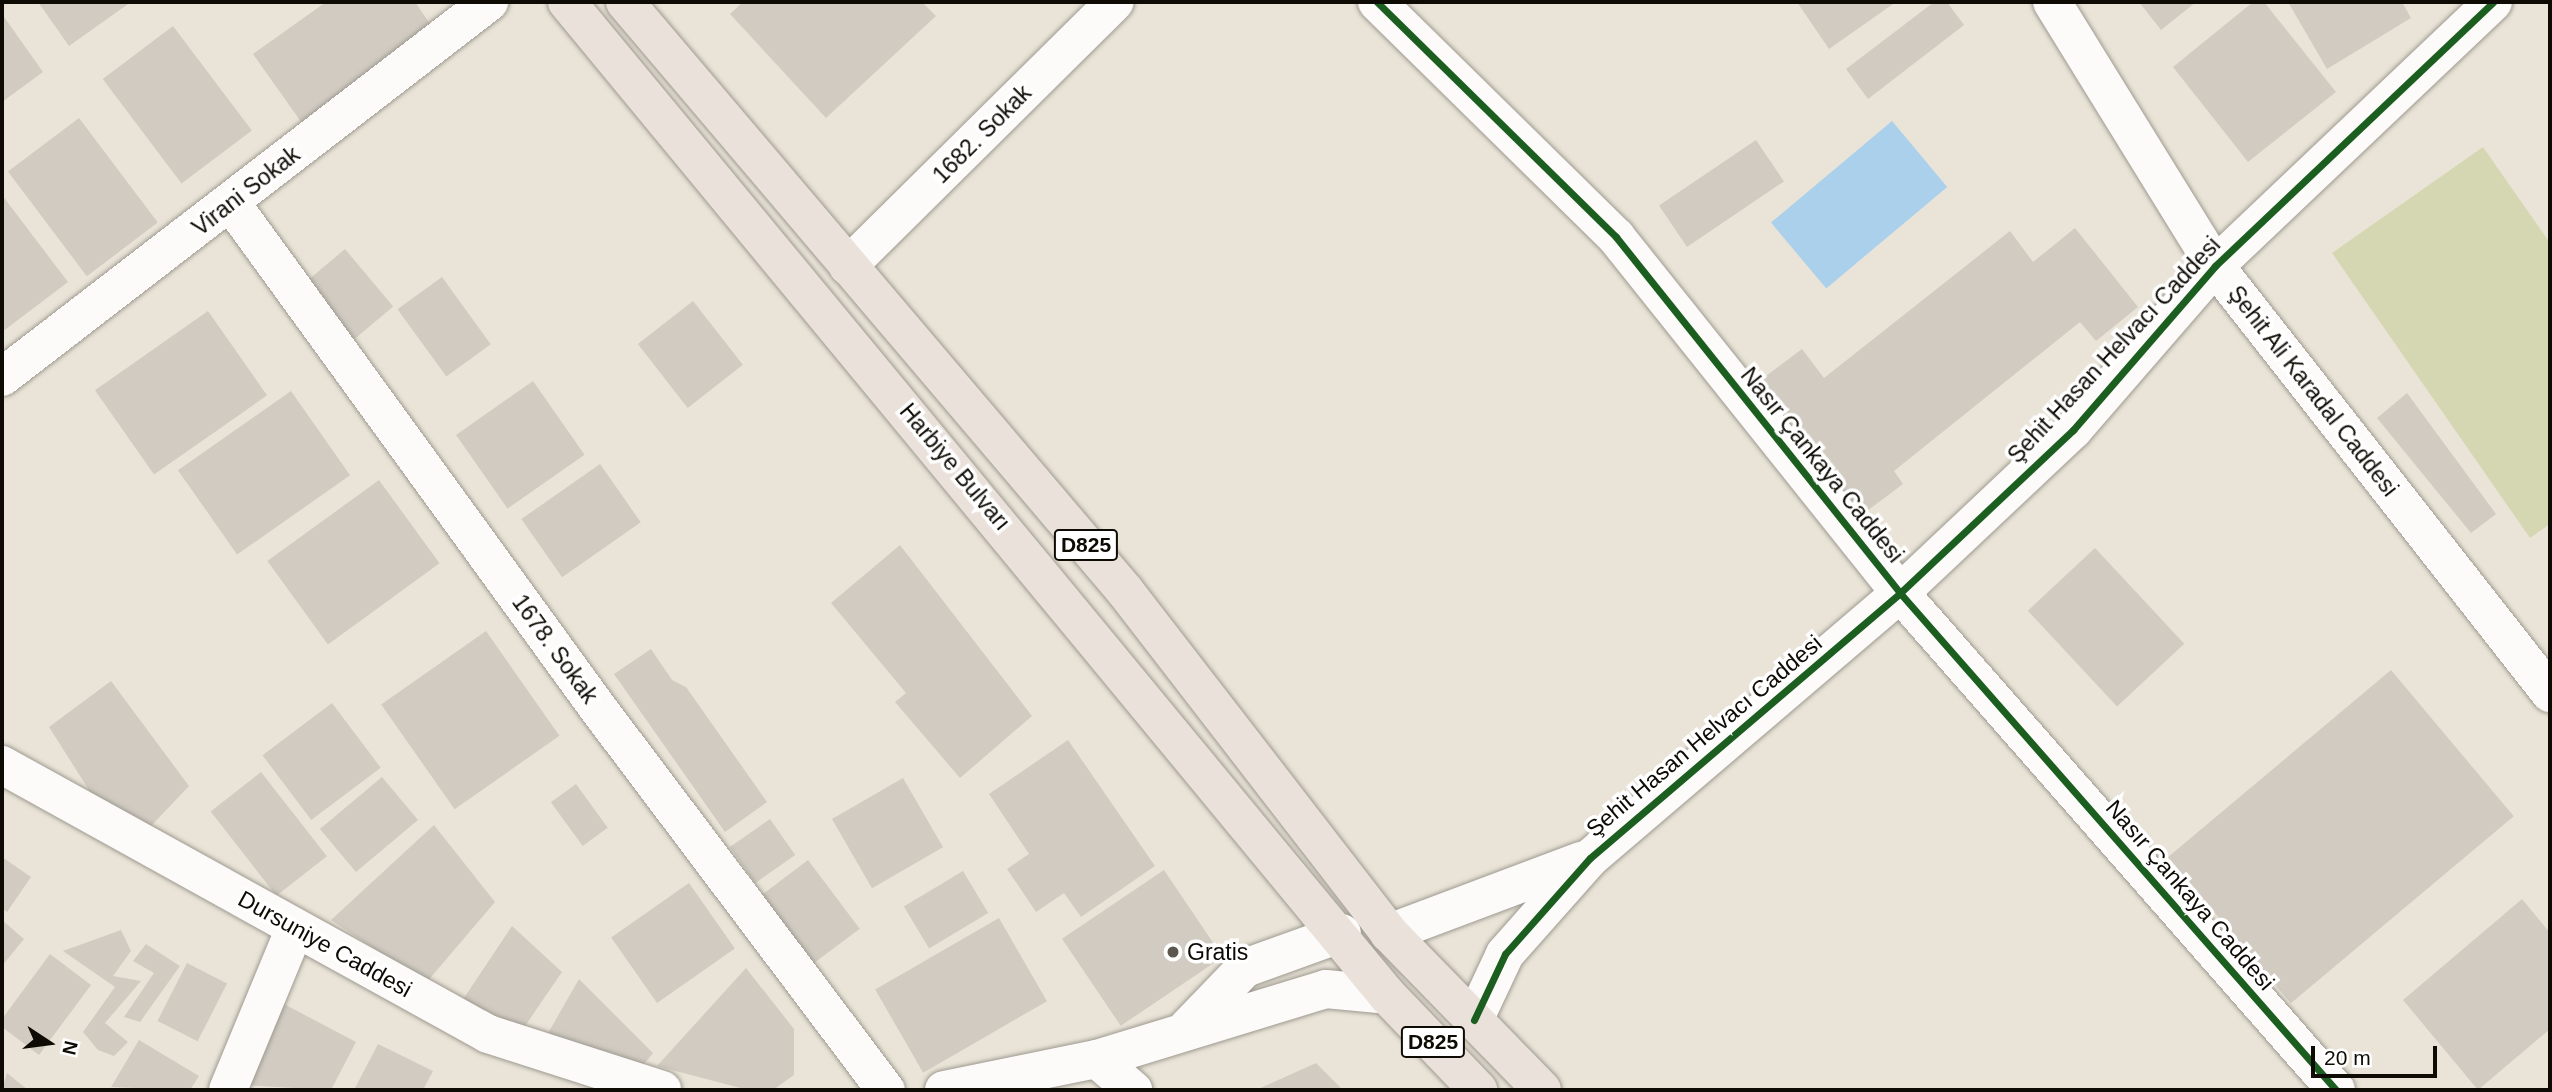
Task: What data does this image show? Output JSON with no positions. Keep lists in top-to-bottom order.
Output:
{
  "streets": {
    "main road": ["Harbiye Bulvarı", "D825"],
    "street": [
      "1682. Sokak",
      "Virani Sokak",
      "Şehit Hasan Helvacı Caddesi",
      "Şehit Ali Karadal Caddesi",
      "Nasır Çankaya Caddesi",
      "1678. Sokak",
      "Dursuniye Caddesi"
    ]
  },
  "crossings": [
    ["1682. Sokak", "D825"],
    ["Virani Sokak", "1678. Sokak"],
    ["Şehit Hasan Helvacı Caddesi", "Şehit Ali Karadal Caddesi"],
    ["Şehit Hasan Helvacı Caddesi", "Nasır Çankaya Caddesi"],
    ["Şehit Hasan Helvacı Caddesi", "D825"]
  ],
  "places": ["Gratis"],
  "scale_bar": "20 m",
  "north": "right"
}
